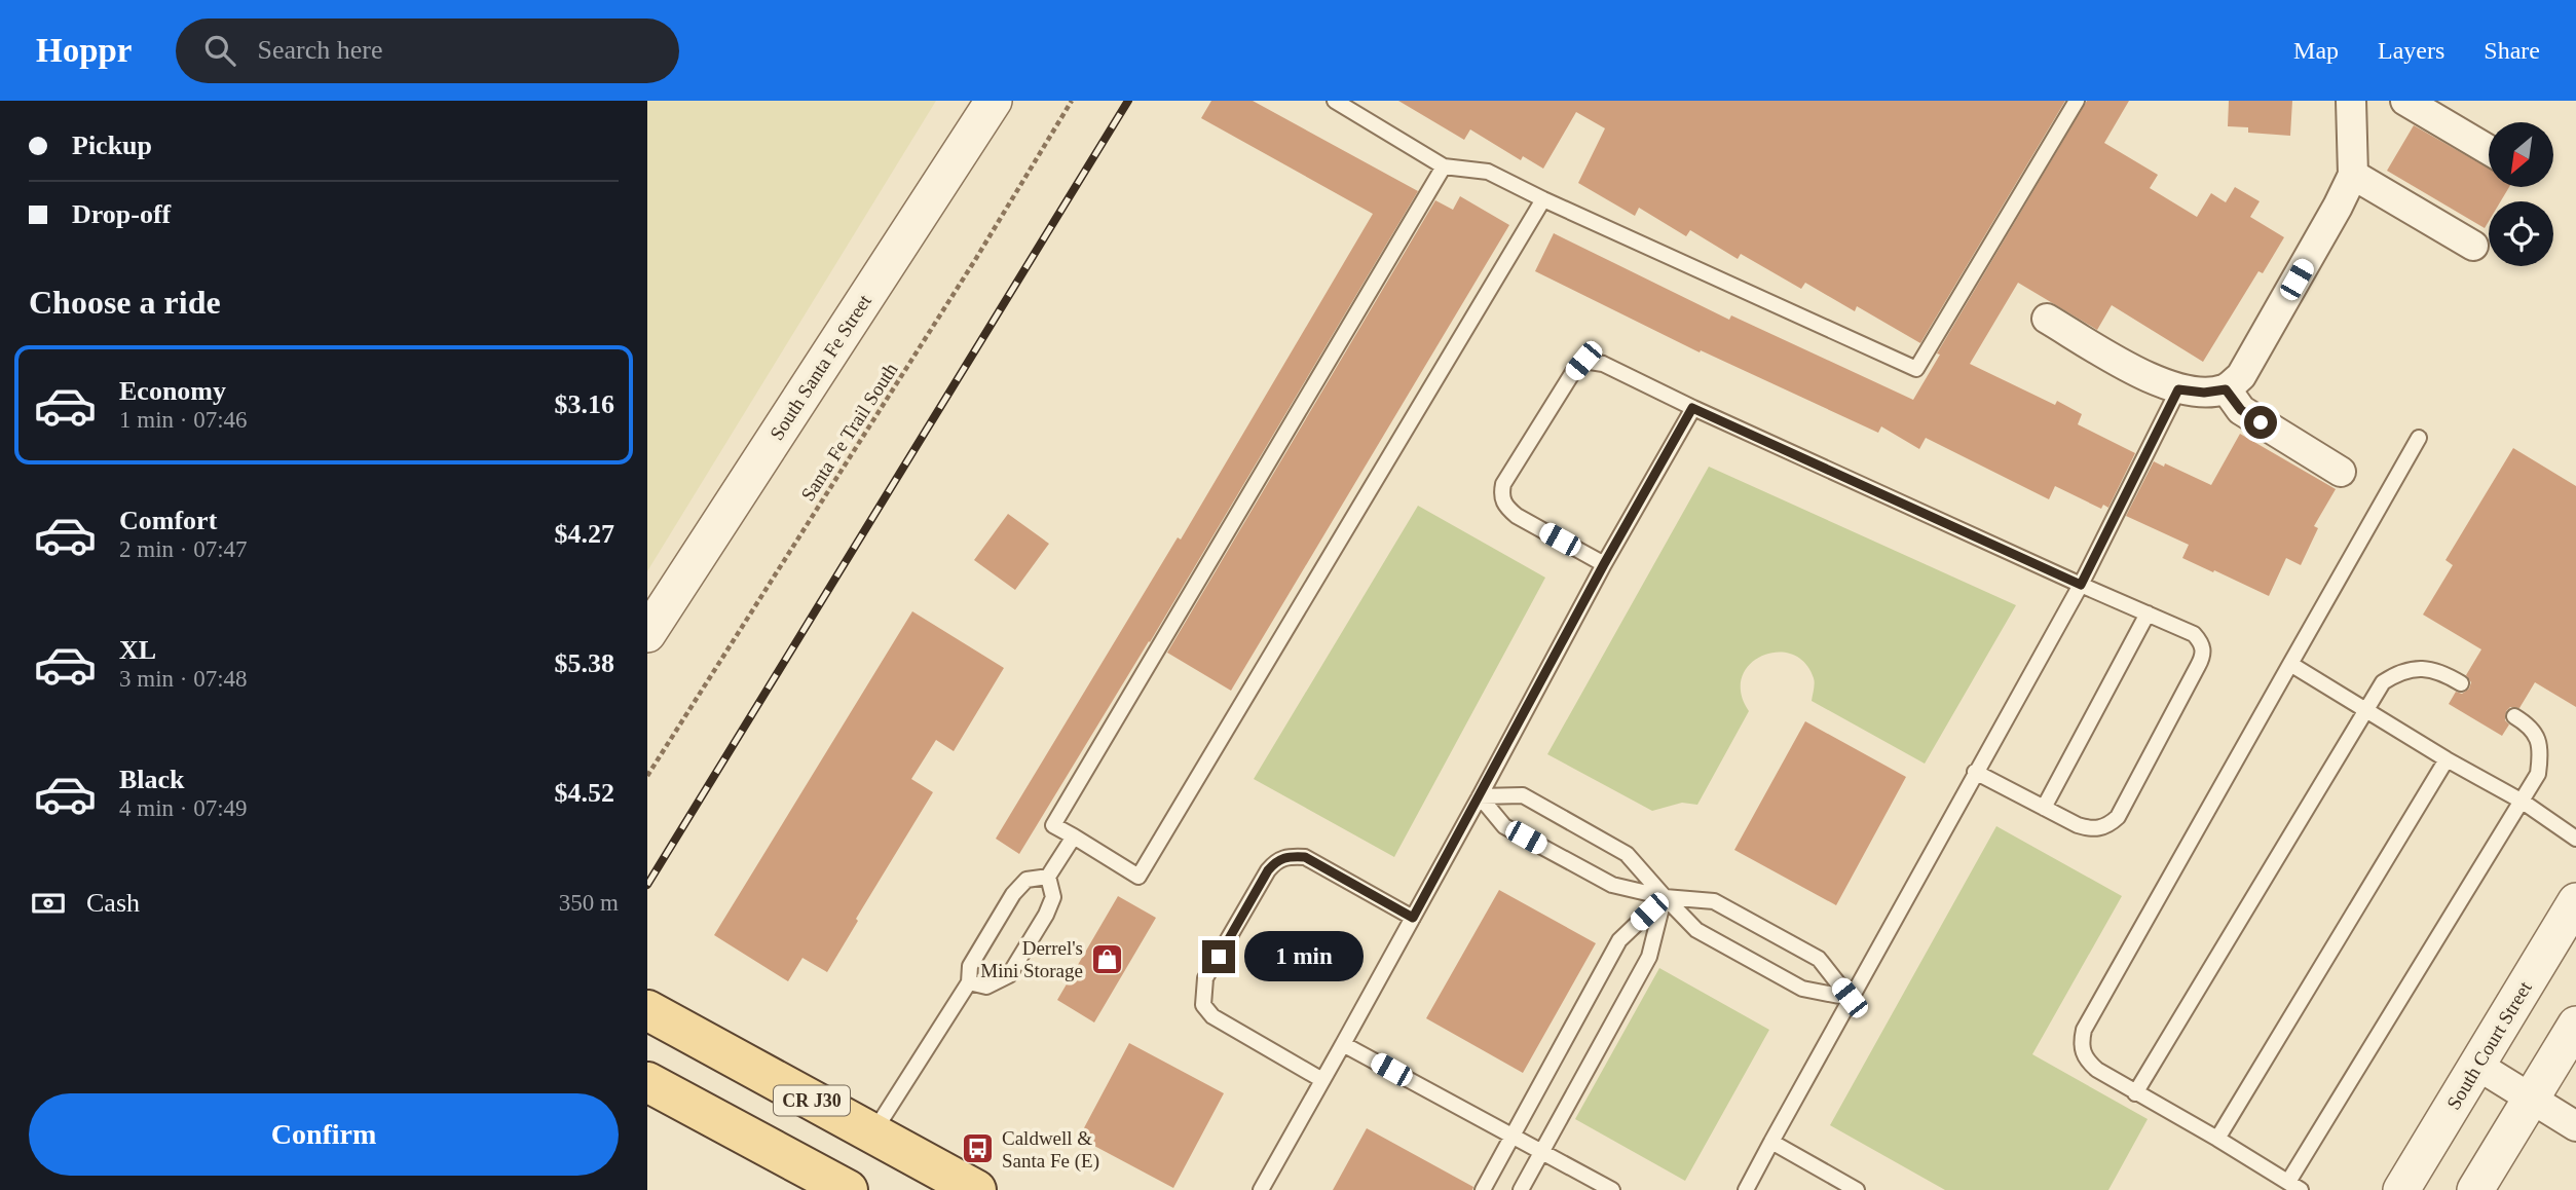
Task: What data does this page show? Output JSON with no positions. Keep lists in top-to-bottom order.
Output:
{
  "streets": {
    "main road": ["CR J30"],
    "street": ["South Santa Fe Street", "South Court Street"],
    "path": ["Santa Fe Trail South"]
  },
  "places": {
    "shop": ["Derrel's Mini Storage"],
    "bus stop": ["Caldwell & Santa Fe (E)"]
  },
  "north": "bottom left",
  "page": {
    "header": "Hoppr",
    "search": "Search here",
    "nav": ["Map", "Layers", "Share"],
    "banner": ["Pickup", "Drop-off"],
    "heading": "Choose a ride",
    "list": [
      {
        "name": "Economy",
        "note": "1 min · 07:46",
        "value": "$3.16"
      },
      {
        "name": "Comfort",
        "note": "2 min · 07:47",
        "value": "$4.27"
      },
      {
        "name": "XL",
        "note": "3 min · 07:48",
        "value": "$5.38"
      },
      {
        "name": "Black",
        "note": "4 min · 07:49",
        "value": "$4.52"
      }
    ],
    "pay": ["Cash", "350 m"],
    "bubble": "1 min",
    "buttons": "Confirm"
  }
}
